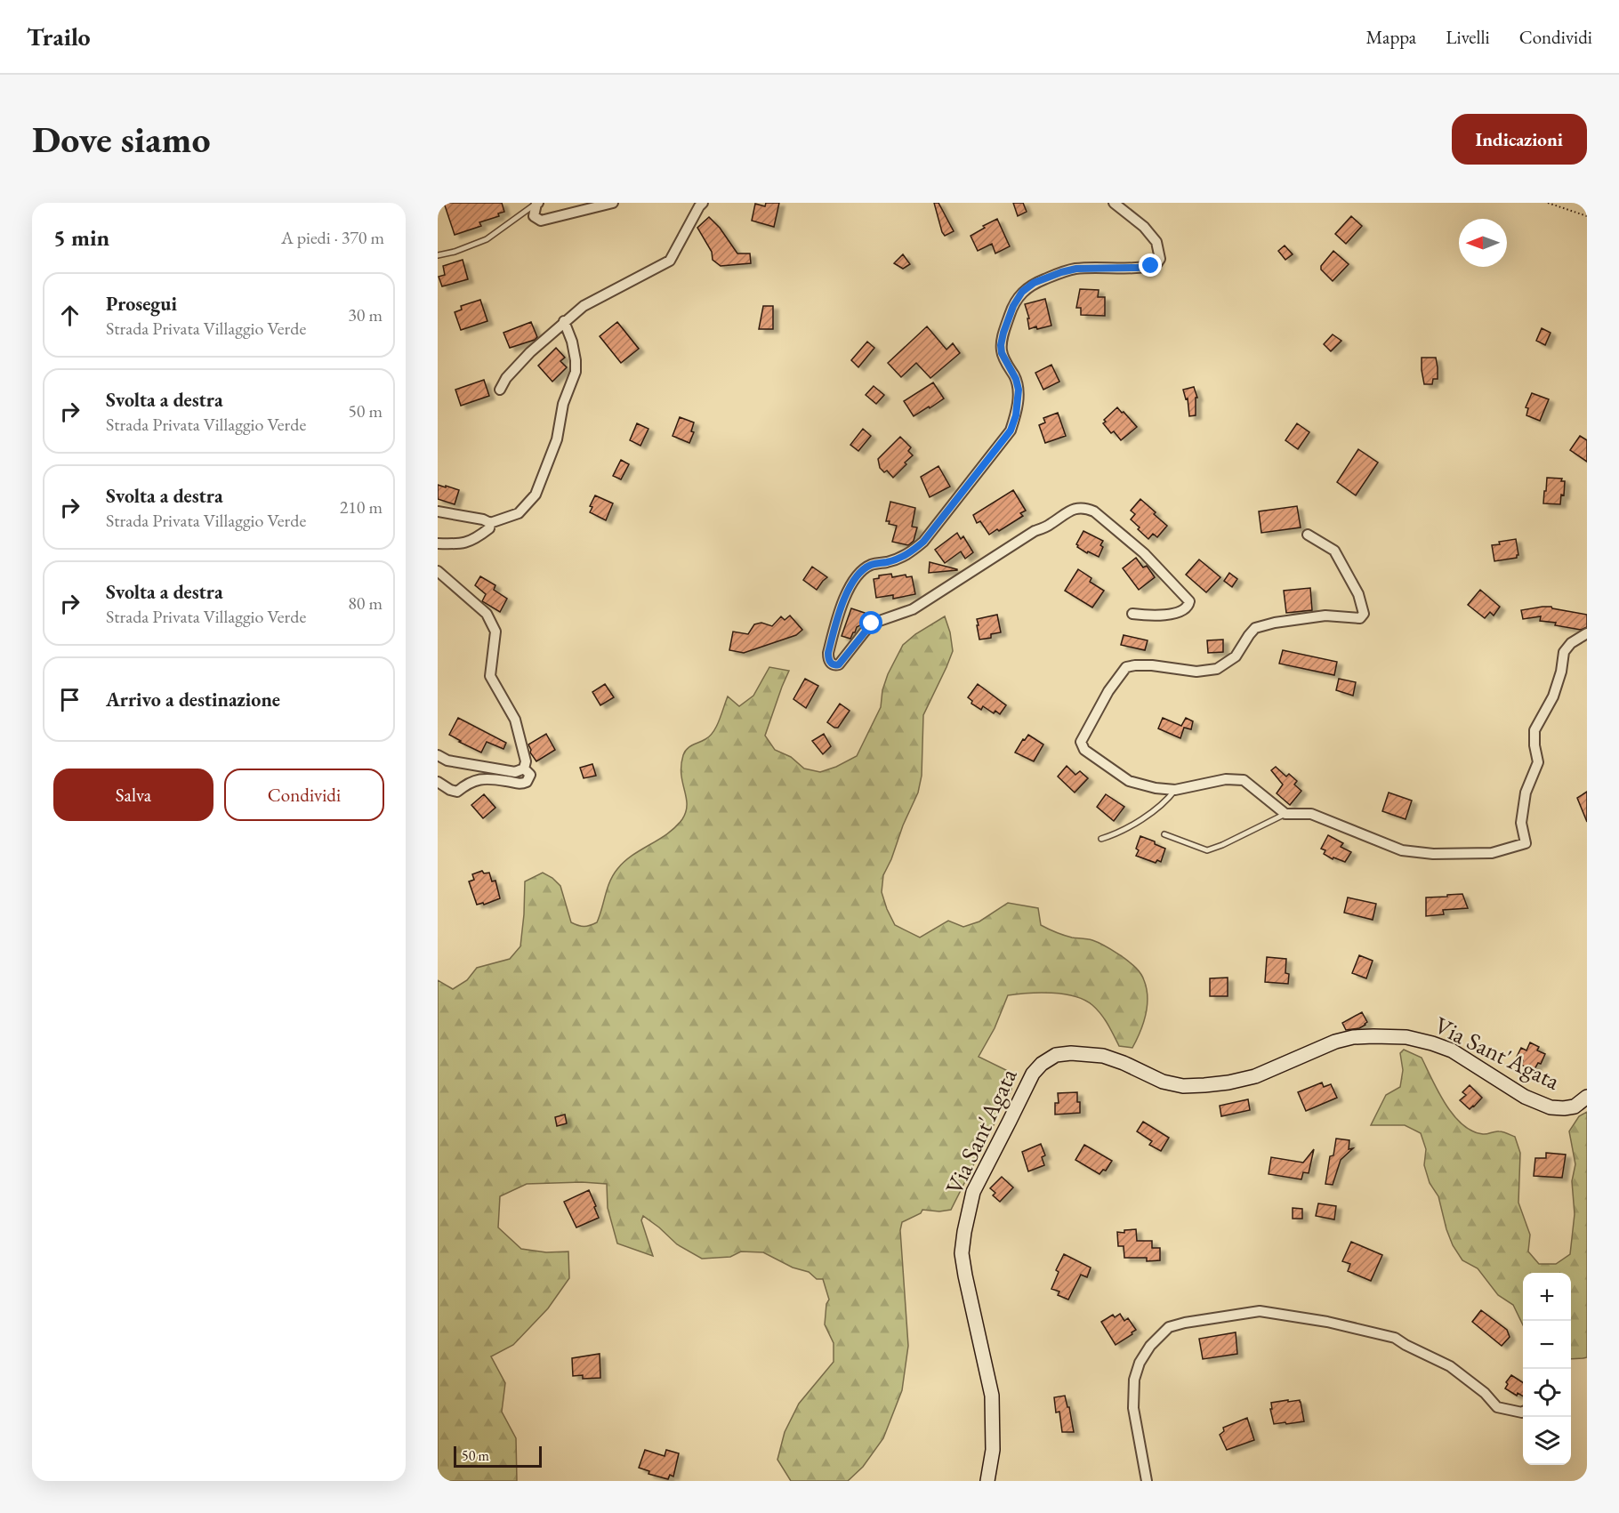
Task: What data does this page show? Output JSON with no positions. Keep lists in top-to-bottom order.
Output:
{
  "streets": {
    "street": ["Via Sant'Agata"]
  },
  "scale_bar": "50 m",
  "north": "left",
  "page": {
    "header": "Trailo",
    "nav": ["Mappa", "Livelli", "Condividi"],
    "buttons": [
      "Indicazioni",
      ["Salva", "Condividi"]
    ],
    "title": "Dove siamo",
    "heading": ["5 min", "A piedi · 370 m"],
    "list": [
      ["Prosegui", "Strada Privata Villaggio Verde", "30 m"],
      ["Svolta a destra", "Strada Privata Villaggio Verde", "50 m"],
      ["Svolta a destra", "Strada Privata Villaggio Verde", "210 m"],
      ["Svolta a destra", "Strada Privata Villaggio Verde", "80 m"],
      "Arrivo a destinazione"
    ],
    "map_buttons": ["+", "−"],
    "scale": "50 m"
  }
}
